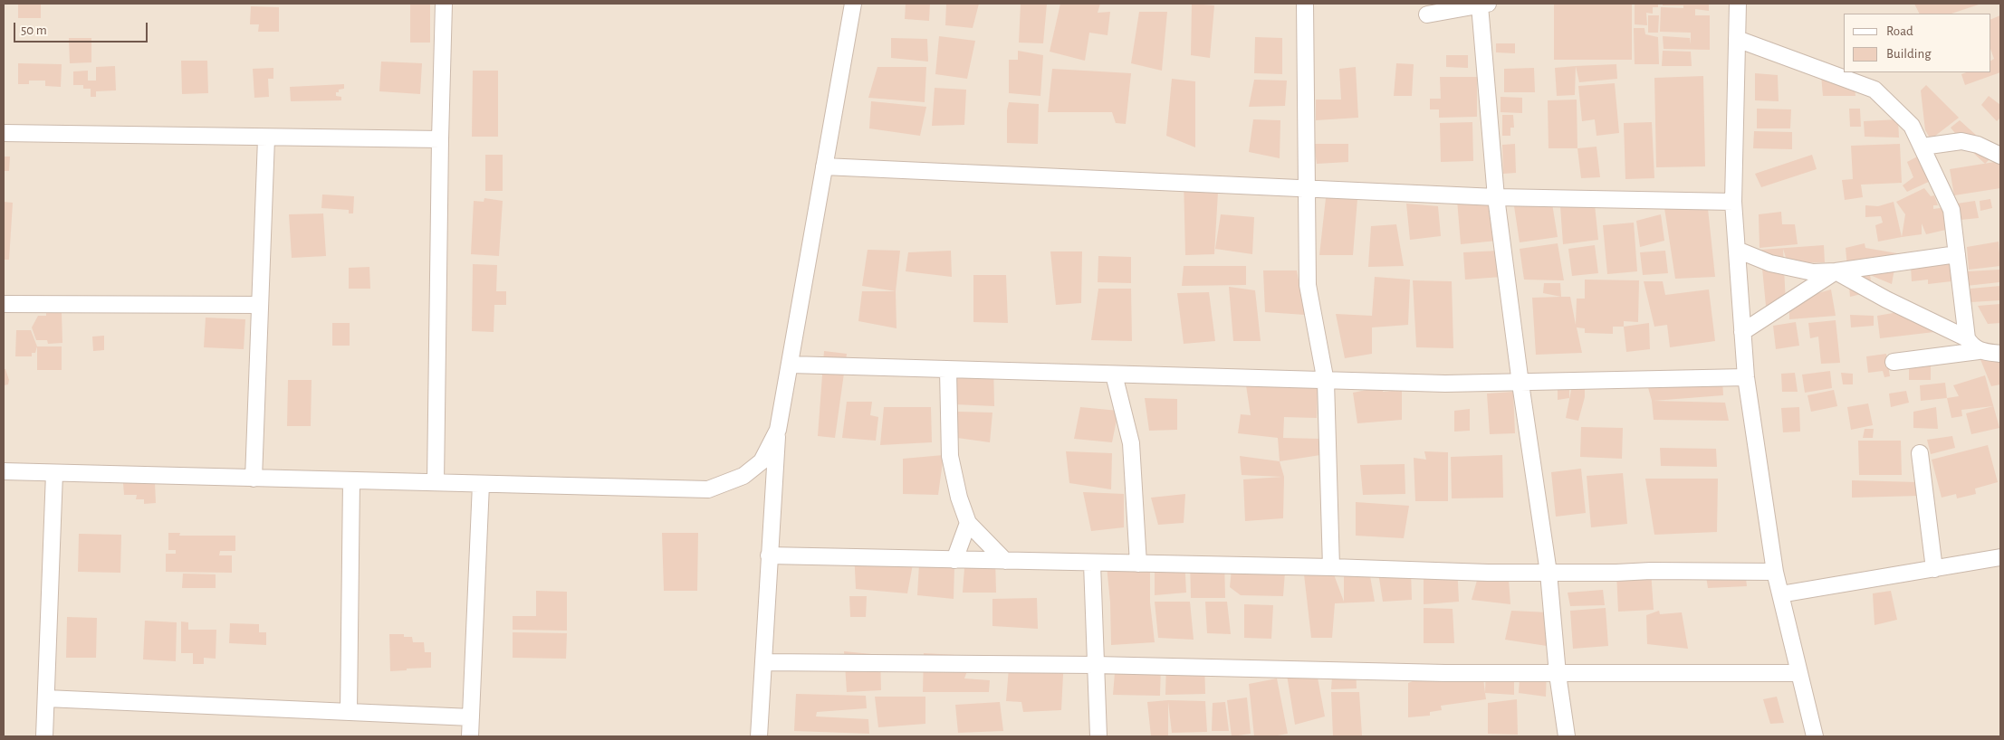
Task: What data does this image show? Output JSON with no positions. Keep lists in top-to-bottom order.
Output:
{
  "legend": ["Road", "Building"],
  "scale_bar": "50 m"
}
